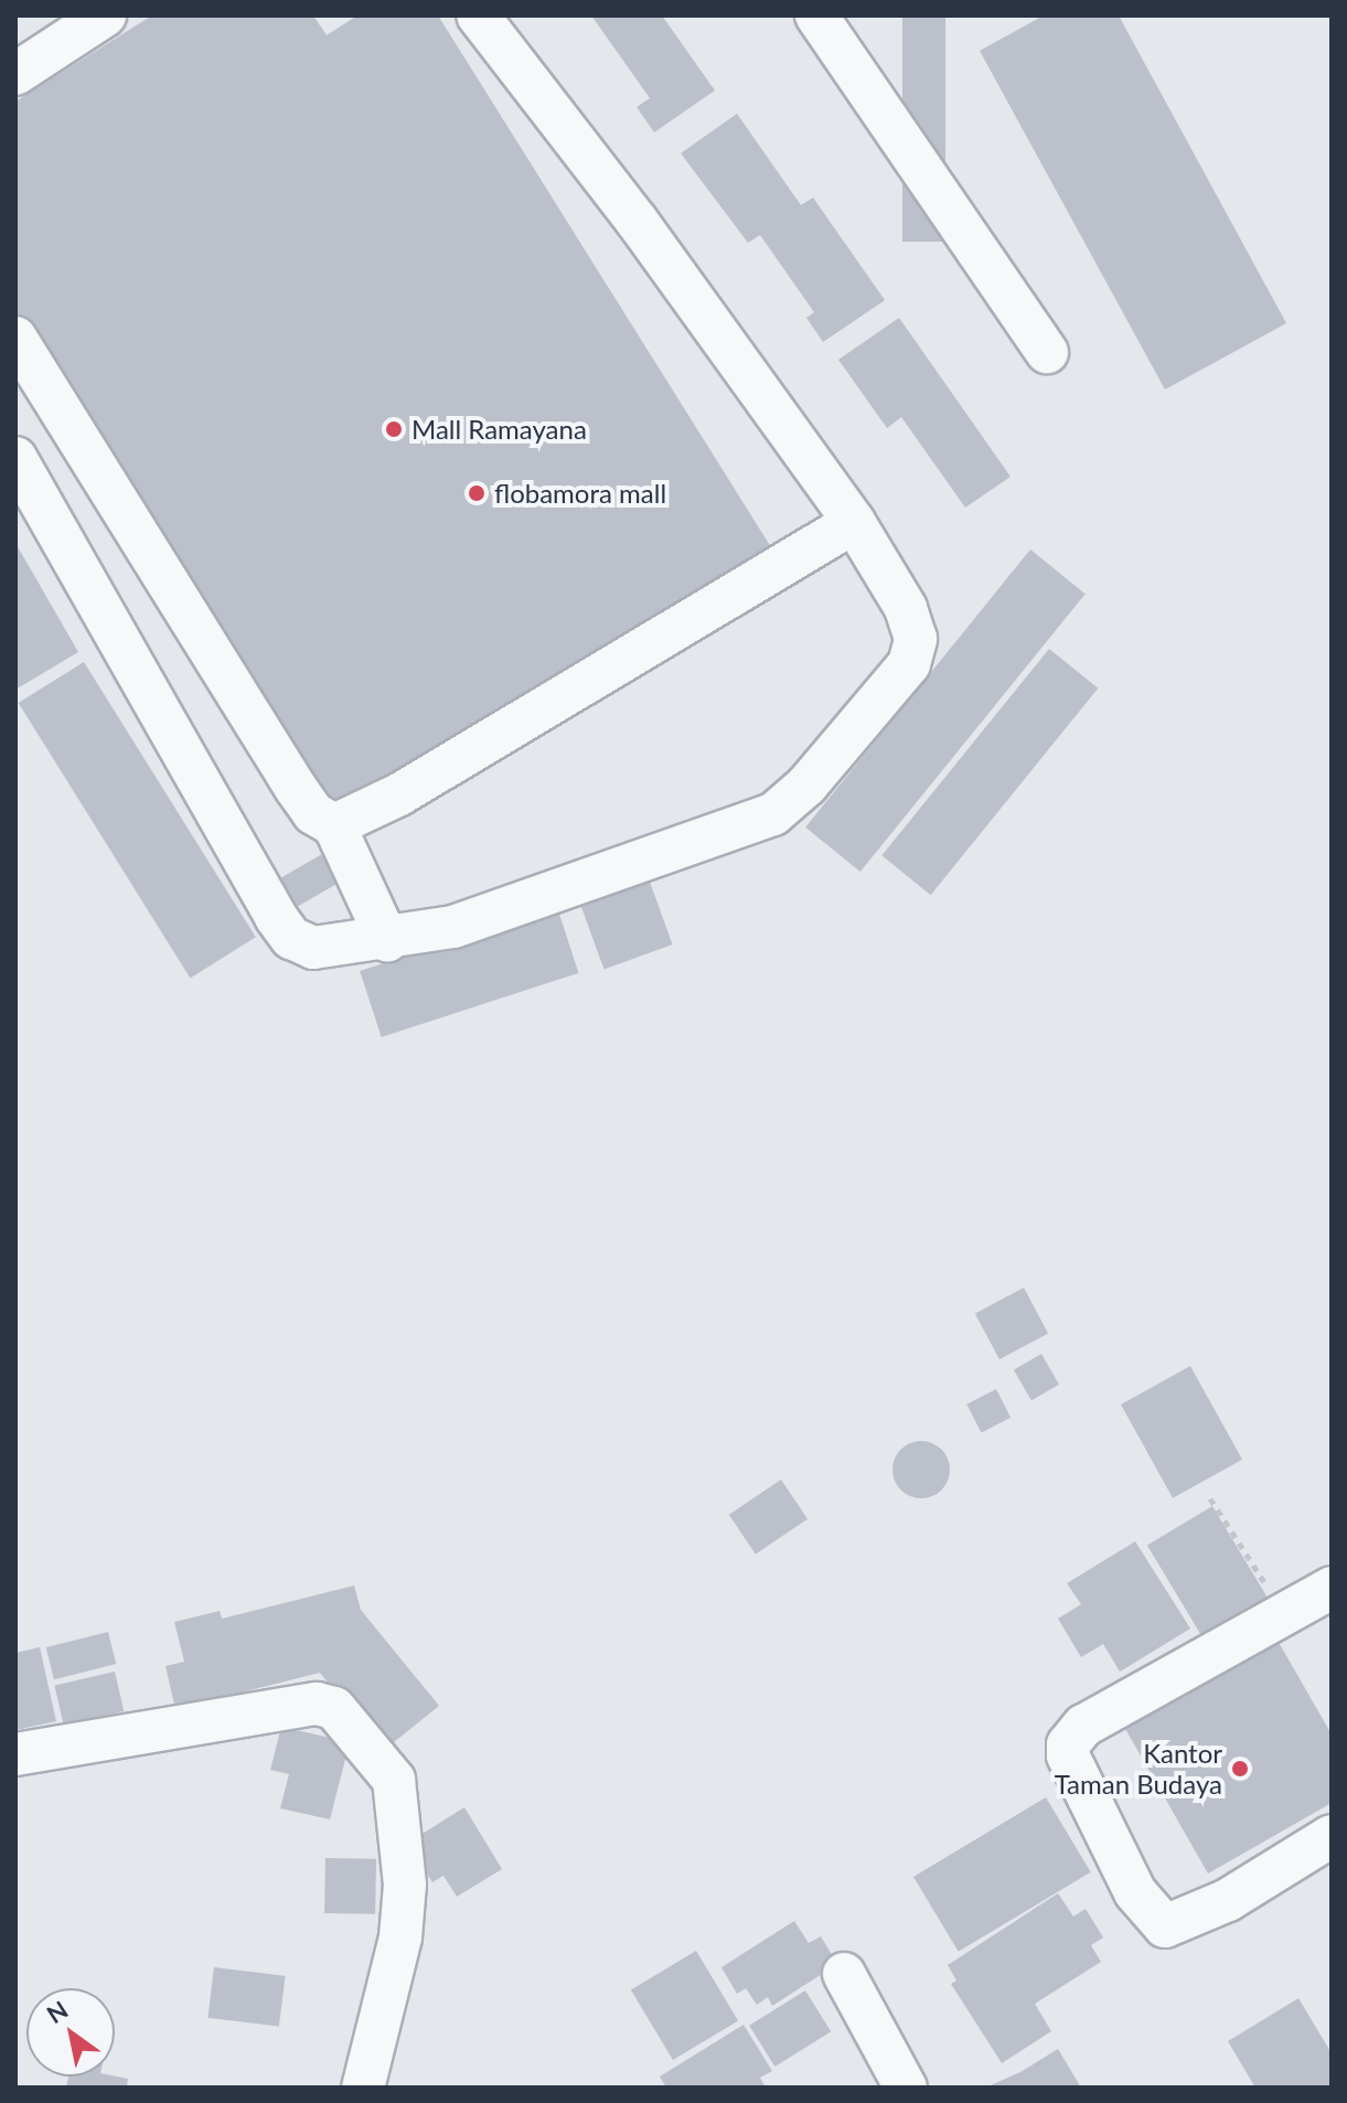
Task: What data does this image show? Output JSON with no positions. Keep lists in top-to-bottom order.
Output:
{
  "places": ["Mall Ramayana", "flobamora mall", "Kantor Taman Budaya"],
  "north": "top left"
}
